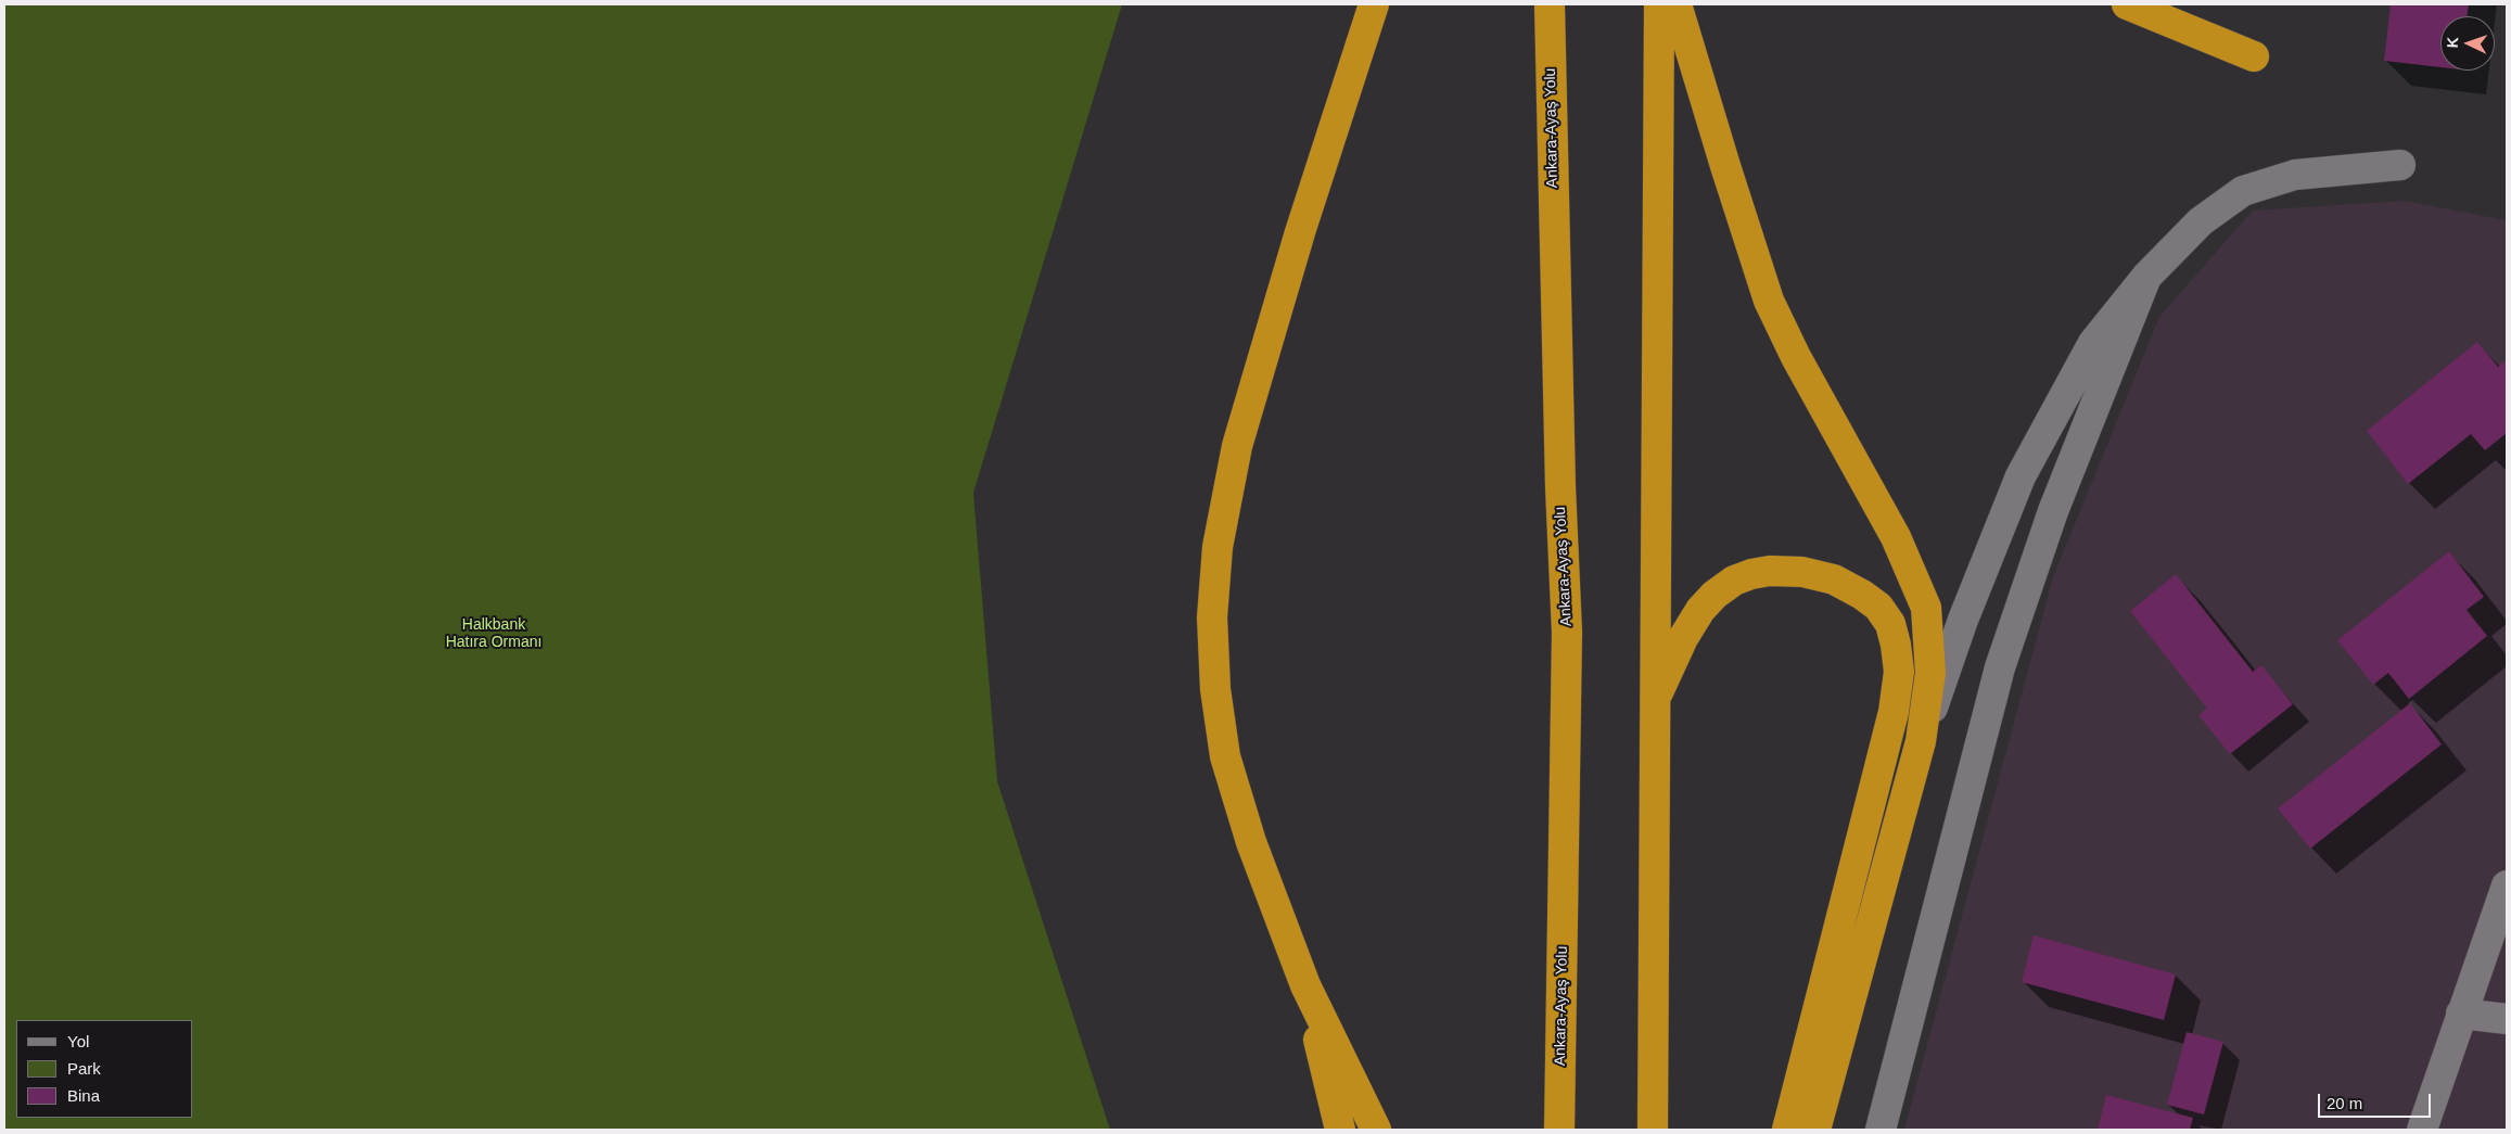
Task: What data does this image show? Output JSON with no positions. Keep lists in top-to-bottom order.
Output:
{
  "streets": {
    "highway": ["Ankara-Ayaş Yolu"]
  },
  "parks": ["Halkbank Hatıra Ormanı"],
  "legend": ["Yol", "Park", "Bina"],
  "scale_bar": "20 m",
  "north": "left"
}
